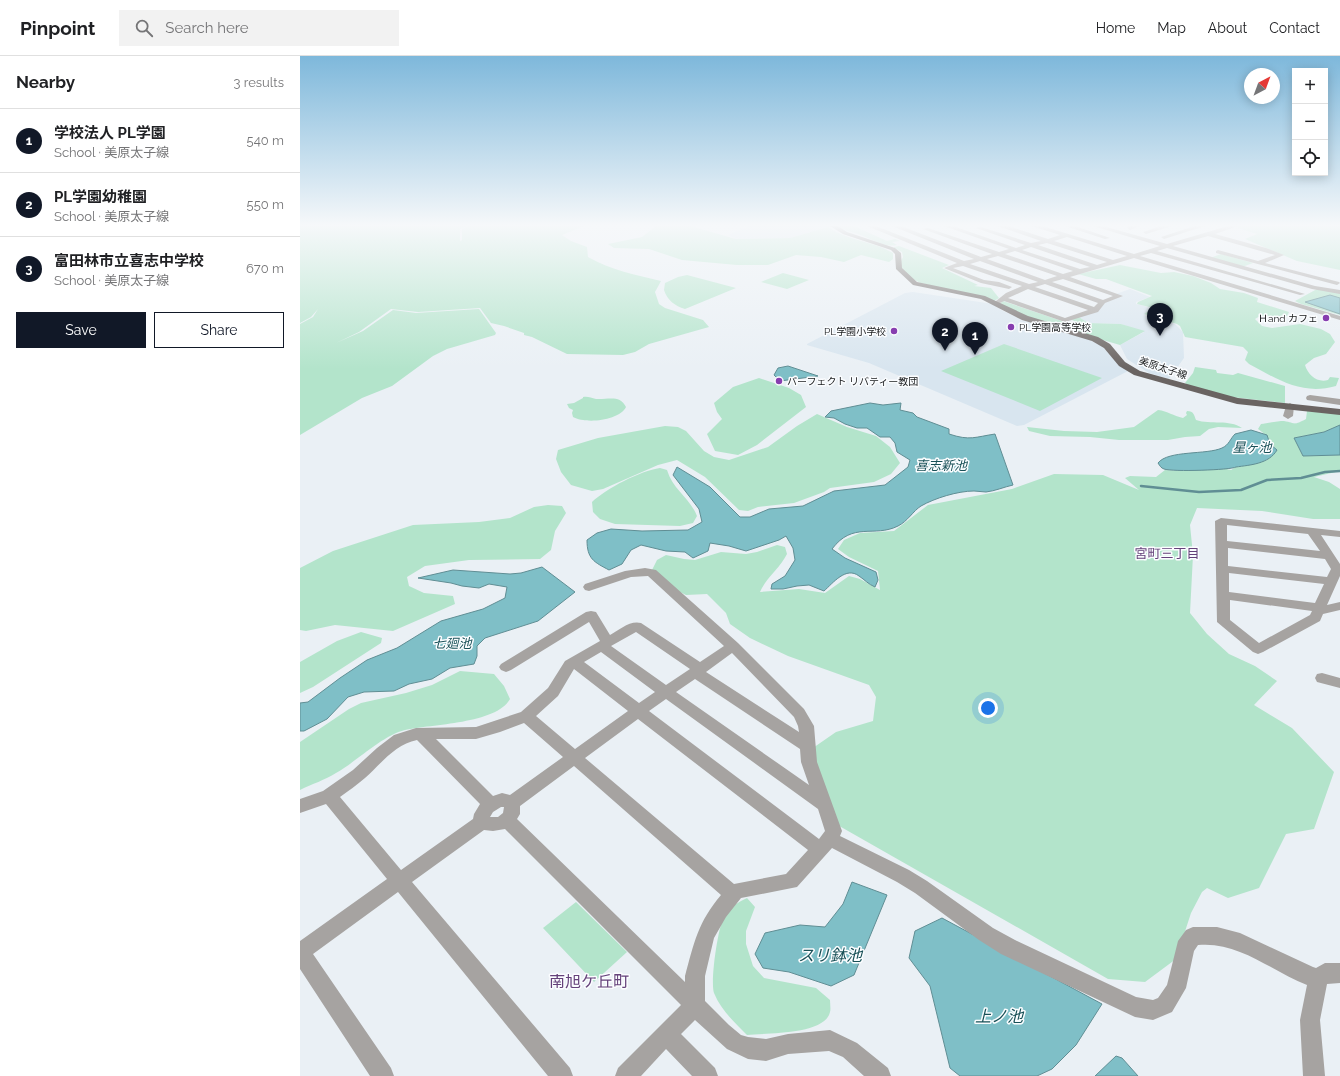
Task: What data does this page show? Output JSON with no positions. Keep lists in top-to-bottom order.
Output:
{
  "streets": {
    "main road": ["美原太子線"]
  },
  "districts": ["宮町三丁目", "南旭ケ丘町"],
  "water": [
    "星ヶ池",
    "喜志新池",
    "七廻池",
    "スリ鉢池",
    "上ノ池"
  ],
  "places": [
    "Ｈand カフェ",
    "PL学園高等学校",
    "PL学園小学校",
    "パーフェクト リバティー教団"
  ],
  "north": "top right",
  "page": {
    "header": "Pinpoint",
    "search": "Search here",
    "nav": [
      "Home",
      "Map",
      "About",
      "Contact"
    ],
    "heading": ["Nearby", "3 results"],
    "map_buttons": ["+", "−"],
    "list": [
      {
        "mark": "1",
        "name": "学校法人 PL学園",
        "note": "School · 美原太子線",
        "value": "540 m"
      },
      {
        "mark": "2",
        "name": "PL学園幼稚園",
        "note": "School · 美原太子線",
        "value": "550 m"
      },
      {
        "mark": "3",
        "name": "富田林市立喜志中学校",
        "note": "School · 美原太子線",
        "value": "670 m"
      }
    ],
    "buttons": ["Save", "Share"],
    "pins": ["3", "2", "1"]
  }
}
